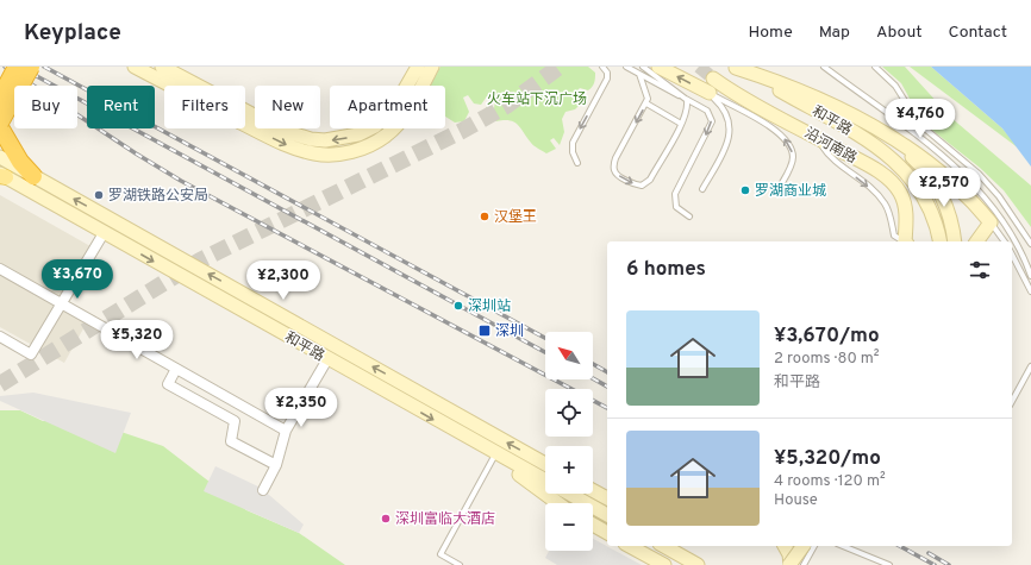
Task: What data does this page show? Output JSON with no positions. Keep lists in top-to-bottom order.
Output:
{
  "streets": {
    "main road": ["和平路", "沿河南路"]
  },
  "parks": ["火车站下沉广场"],
  "places": {
    "other": [
      "罗湖商业城",
      "罗湖铁路公安局",
      "汉堡王",
      "深圳站",
      "深圳富临大酒店"
    ],
    "transit": ["深圳"]
  },
  "north": "top left",
  "page": {
    "header": "Keyplace",
    "nav": [
      "Home",
      "Map",
      "About",
      "Contact"
    ],
    "chip": [
      "Buy",
      "Rent",
      "Filters",
      "New",
      "Apartment"
    ],
    "price": [
      "¥4,760",
      "¥2,570",
      "¥3,670",
      "¥2,300",
      "¥5,320",
      "¥2,350"
    ],
    "heading": "6 homes",
    "list": [
      {
        "name": "¥3,670/mo",
        "note": "2 rooms · 80 m² · 和平路"
      },
      {
        "name": "¥5,320/mo",
        "note": "4 rooms · 120 m² · House"
      }
    ],
    "map_buttons": ["+", "−"]
  }
}
